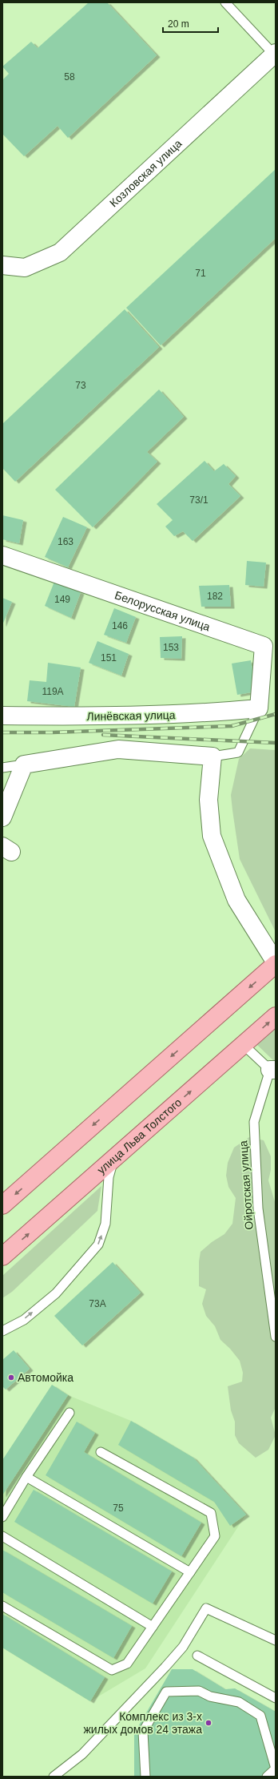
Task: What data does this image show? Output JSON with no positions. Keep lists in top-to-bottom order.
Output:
{
  "streets": {
    "main road": ["улица Льва Толстого"],
    "street": ["Козловская улица", "Белорусская улица", "Линёвская улица"],
    "lane": ["Ойротская улица"]
  },
  "crossings": [
    ["Белорусская улица", "Линёвская улица"],
    ["улица Льва Толстого", "Ойротская улица"]
  ],
  "places": ["Автомойка", "Комплекс из 3-х жилых домов 24 этажа"],
  "house_numbers": [
    "58",
    "71",
    "73",
    "73/1",
    "163",
    "182",
    "149",
    "146",
    "153",
    "151",
    "119А",
    "73А",
    "75"
  ],
  "scale_bar": "20 m"
}
